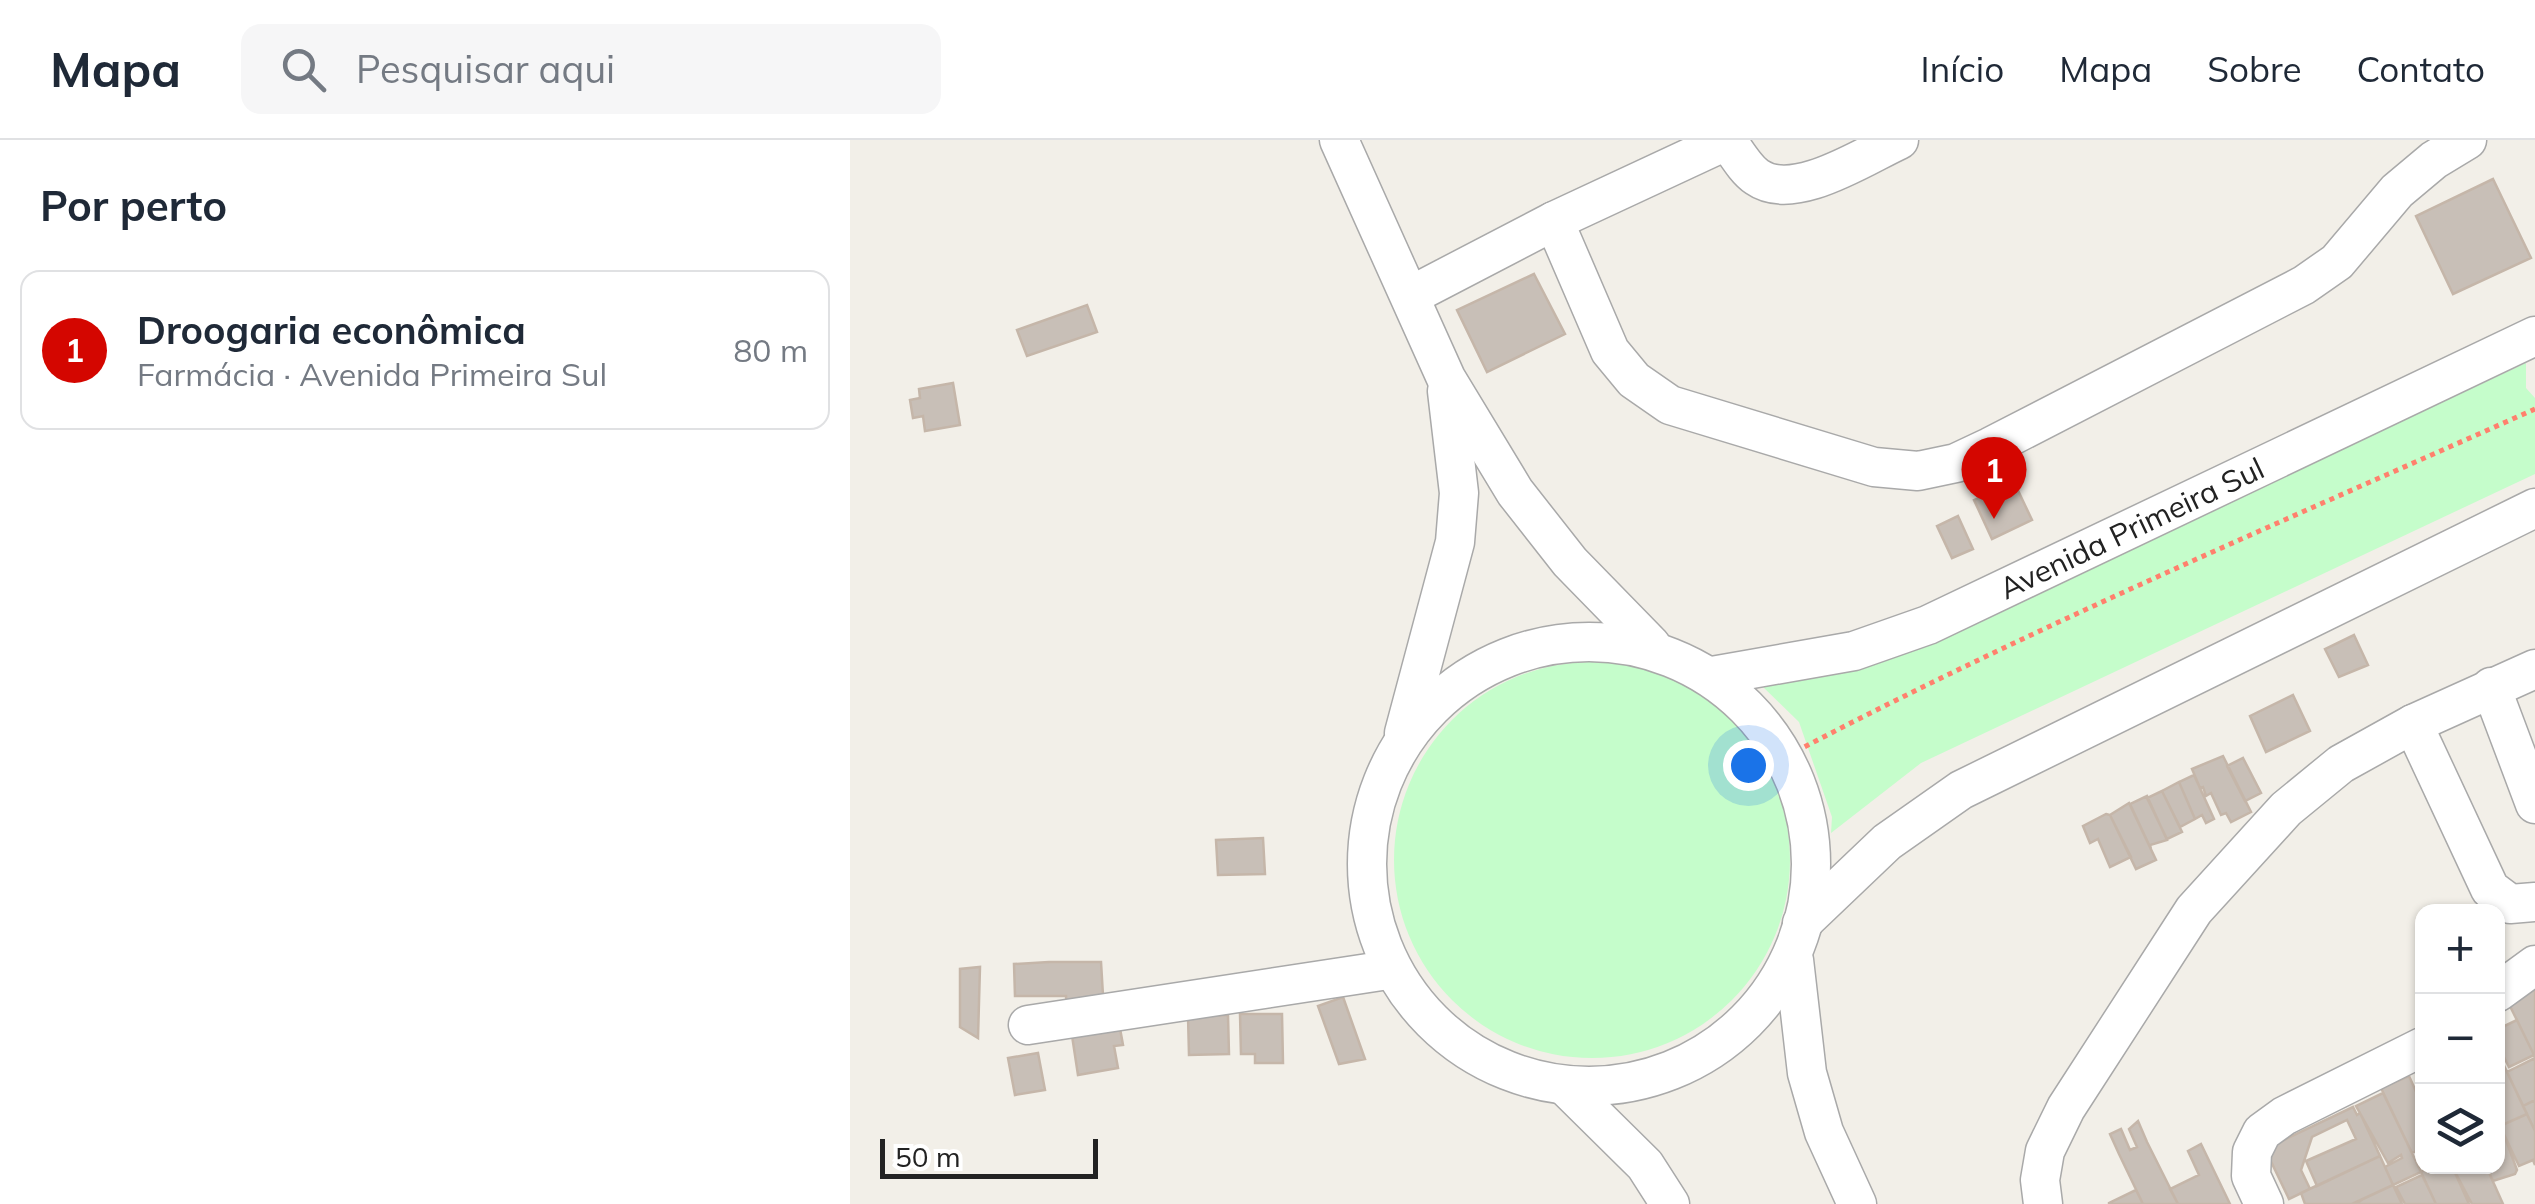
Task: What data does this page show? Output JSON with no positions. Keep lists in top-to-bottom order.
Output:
{
  "streets": {
    "street": ["Avenida Primeira Sul"]
  },
  "scale_bar": "50 m",
  "page": {
    "header": "Mapa",
    "search": "Pesquisar aqui",
    "nav": [
      "Início",
      "Mapa",
      "Sobre",
      "Contato"
    ],
    "heading": "Por perto",
    "list": [
      {
        "mark": "1",
        "name": "Droogaria econômica",
        "note": "Farmácia · Avenida Primeira Sul",
        "value": "80 m"
      }
    ],
    "pins": "1",
    "map_buttons": ["+", "−"],
    "scale": "50 m"
  }
}
